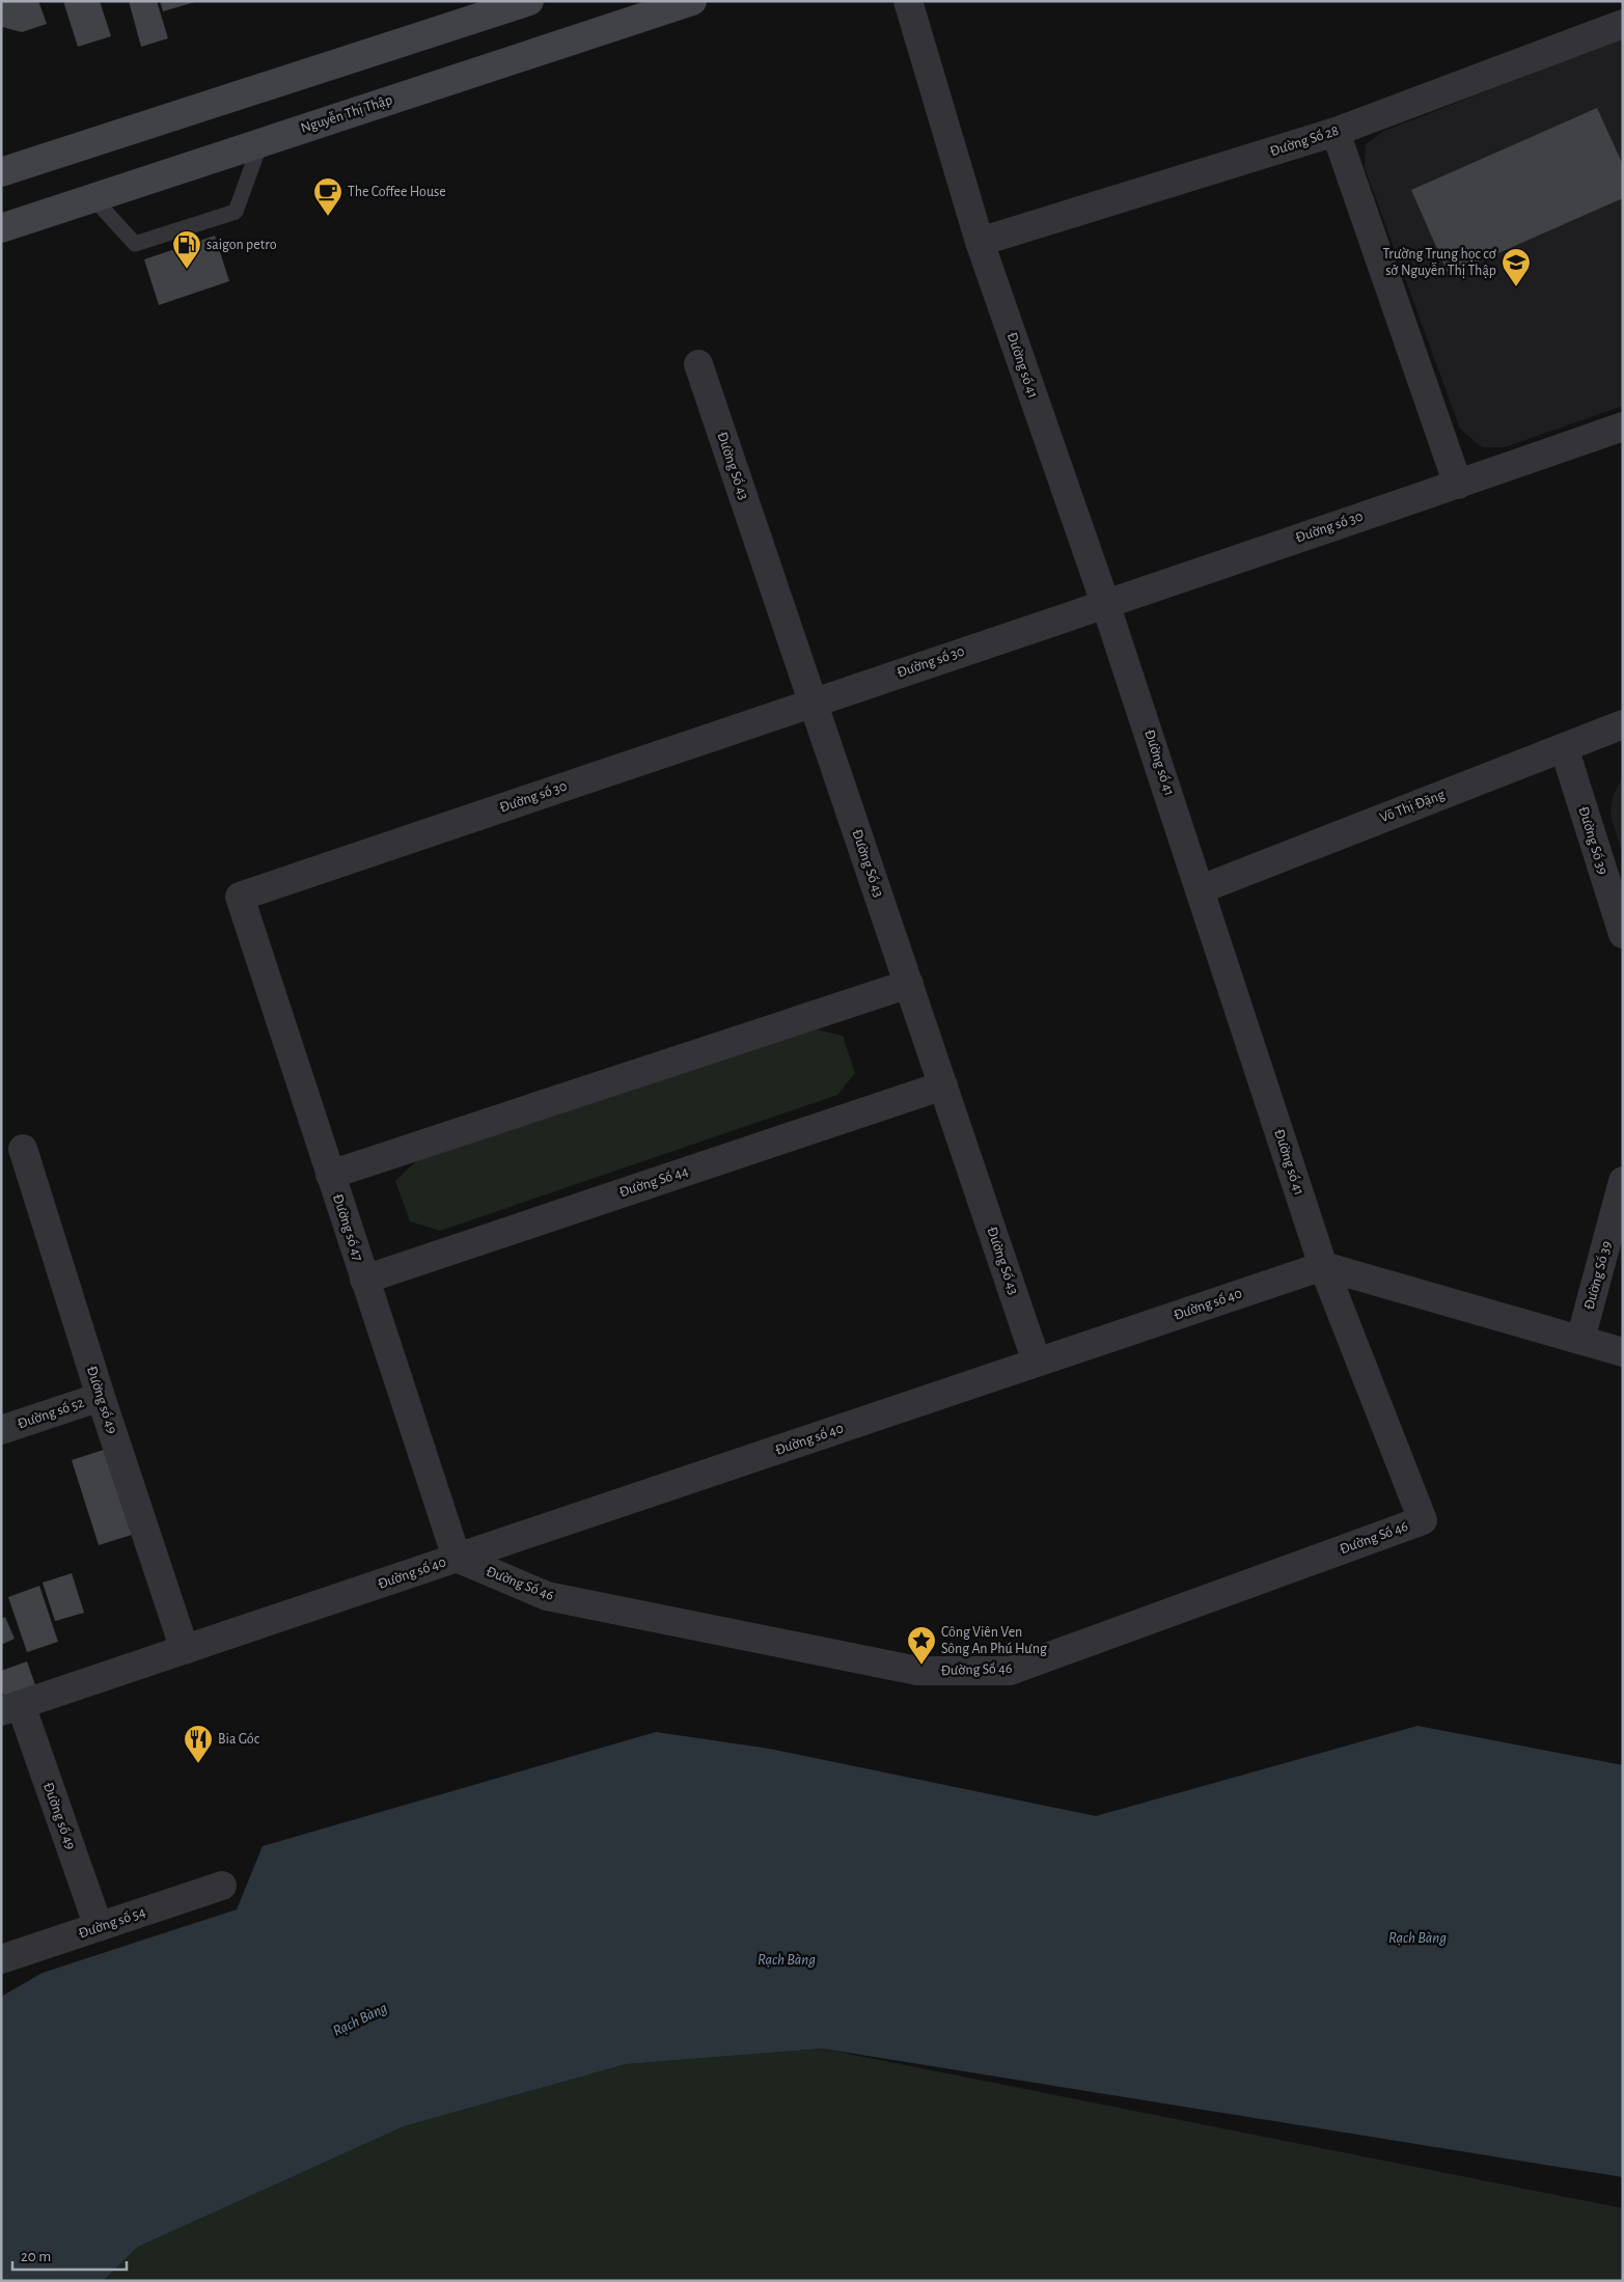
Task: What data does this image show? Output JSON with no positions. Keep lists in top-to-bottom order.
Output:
{
  "streets": {
    "main road": ["Nguyễn Thị Thập"],
    "street": [
      "Đường Số 28",
      "Đường số 41",
      "Đường Số 43",
      "Đường số 30",
      "Võ Thị Đặng",
      "Đường Số 39",
      "Đường Số 44",
      "Đường số 47",
      "Đường số 40",
      "Đường số 49",
      "Đường số 52",
      "Đường Số 46",
      "Đường số 54"
    ]
  },
  "crossings": [
    ["Đường Số 28", "Đường số 41"],
    ["Đường số 41", "Đường số 30"],
    ["Đường số 41", "Võ Thị Đặng"],
    ["Đường số 41", "Đường số 40"],
    ["Đường số 41", "Đường Số 46"],
    ["Đường Số 43", "Đường số 30"],
    ["Đường Số 43", "Đường Số 44"],
    ["Đường Số 43", "Đường số 40"],
    ["Đường số 30", "Đường số 47"],
    ["Võ Thị Đặng", "Đường Số 39"],
    ["Đường Số 44", "Đường số 47"],
    ["Đường số 47", "Đường số 40"],
    ["Đường số 47", "Đường Số 46"],
    ["Đường số 40", "Đường số 49"],
    ["Đường số 40", "Đường Số 46"],
    ["Đường số 49", "Đường số 52"],
    ["Đường số 49", "Đường số 54"]
  ],
  "water": ["Rạch Bàng"],
  "places": {
    "cafe": ["The Coffee House"],
    "fuel station": ["saigon petro"],
    "school or university": ["Trường Trung học cơ sở Nguyễn Thị Thập"],
    "place": ["Công Viên Ven Sông An Phú Hưng"],
    "restaurant": ["Bia Góc"]
  },
  "scale_bar": "20 m"
}
